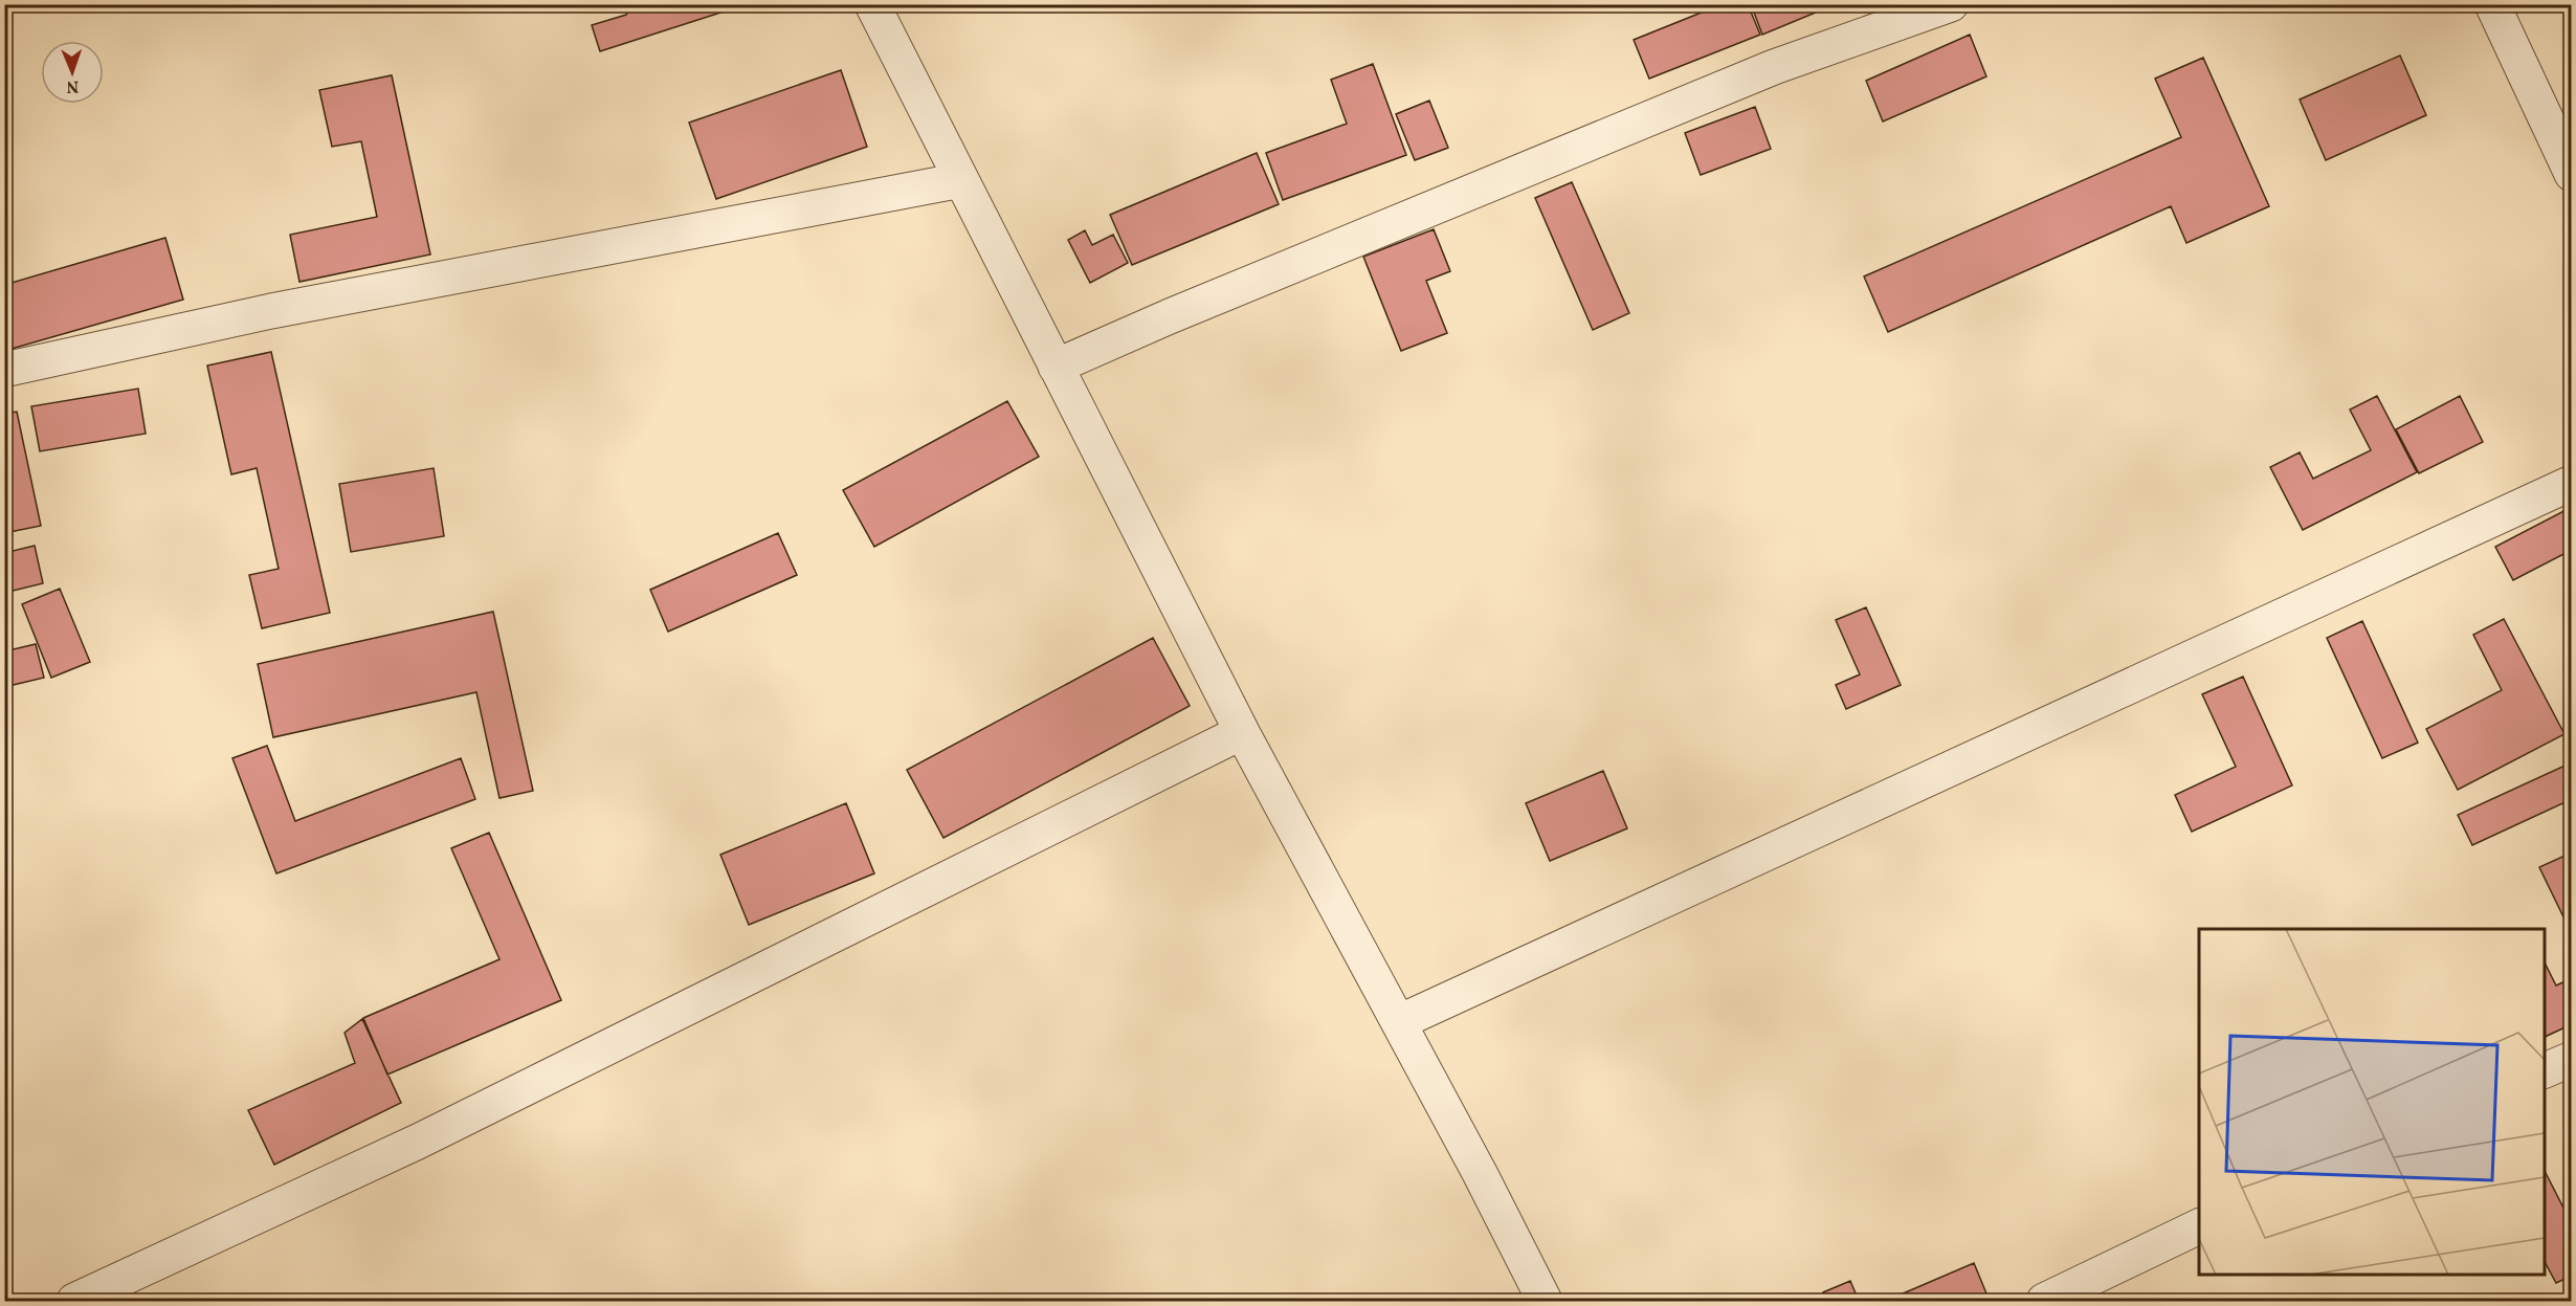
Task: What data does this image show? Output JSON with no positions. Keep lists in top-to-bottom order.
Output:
{
  "north": "bottom"
}
